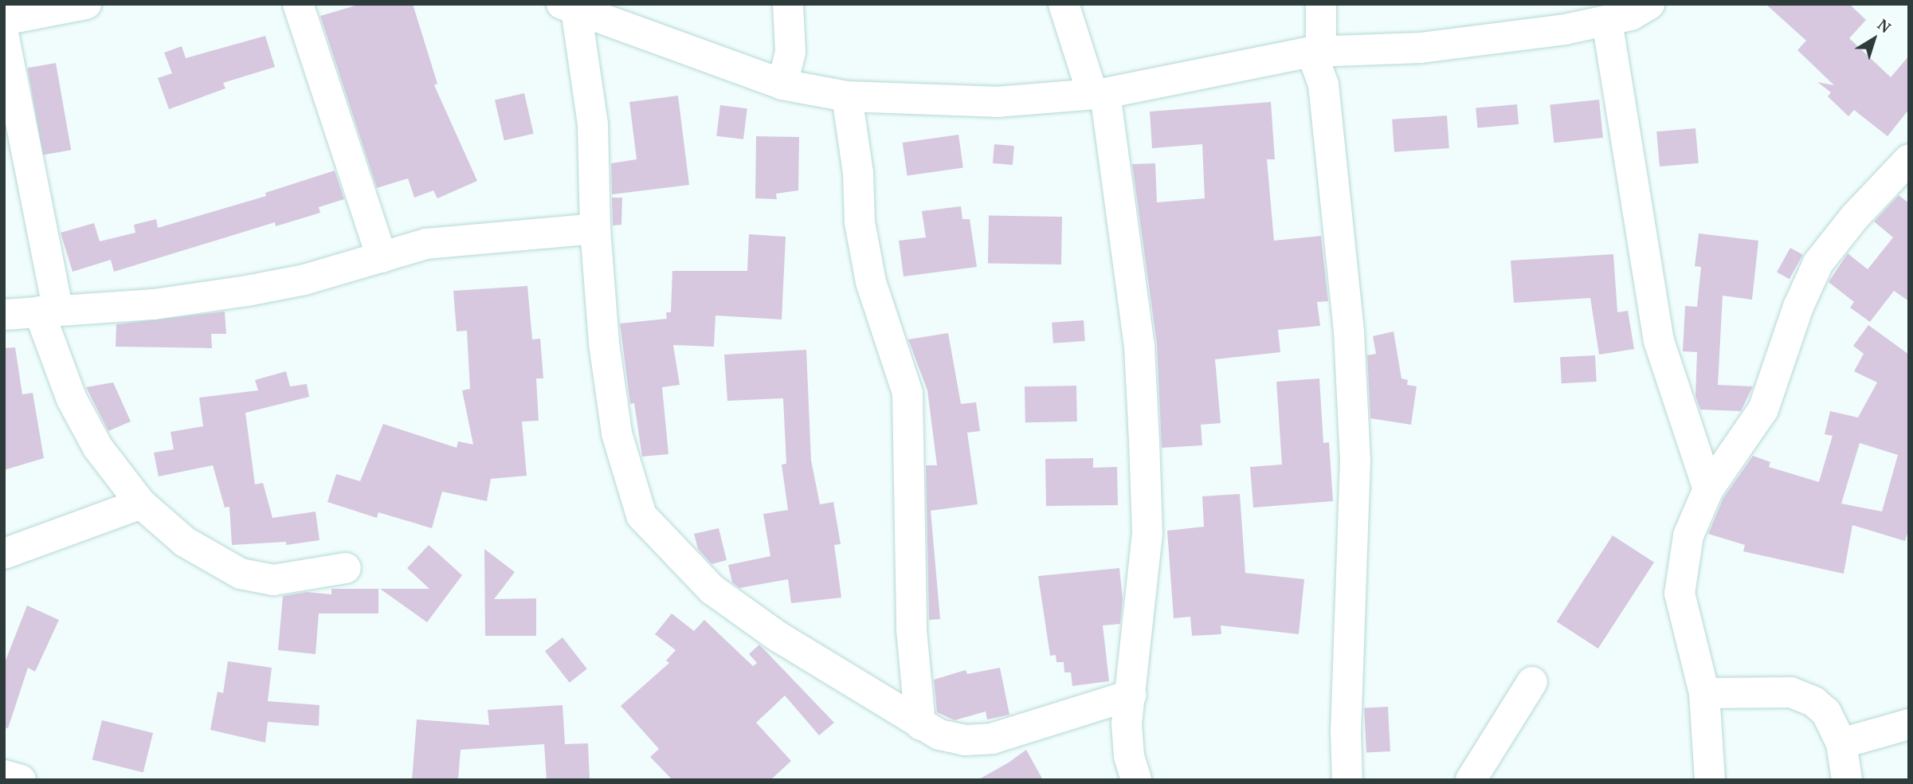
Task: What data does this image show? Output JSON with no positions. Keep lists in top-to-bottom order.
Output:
{
  "north": "top right"
}
